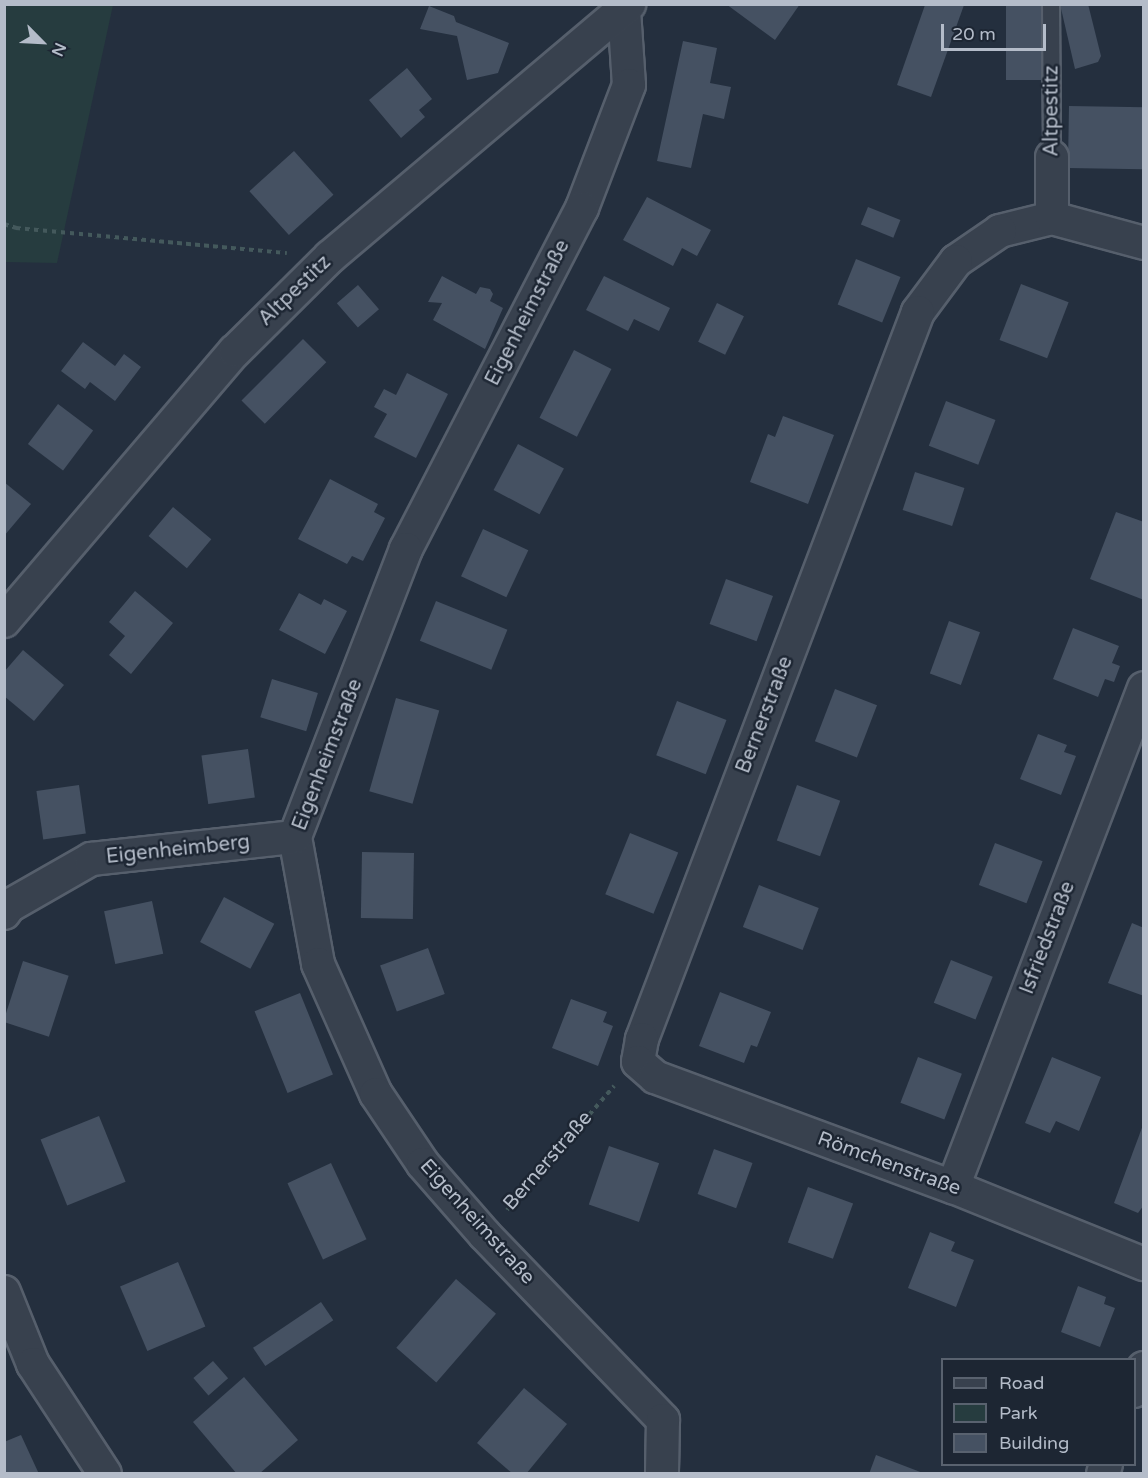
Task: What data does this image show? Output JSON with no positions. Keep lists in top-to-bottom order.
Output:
{
  "streets": {
    "street": [
      "Altpestitz",
      "Eigenheimstraße",
      "Bernerstraße",
      "Eigenheimberg",
      "Isfriedstraße",
      "Römchenstraße"
    ]
  },
  "crossings": [
    ["Altpestitz", "Eigenheimstraße"],
    ["Altpestitz", "Bernerstraße"],
    ["Eigenheimstraße", "Bernerstraße"],
    ["Eigenheimstraße", "Eigenheimberg"],
    ["Bernerstraße", "Römchenstraße"],
    ["Isfriedstraße", "Römchenstraße"]
  ],
  "legend": ["Road", "Park", "Building"],
  "scale_bar": "20 m",
  "north": "bottom right"
}
